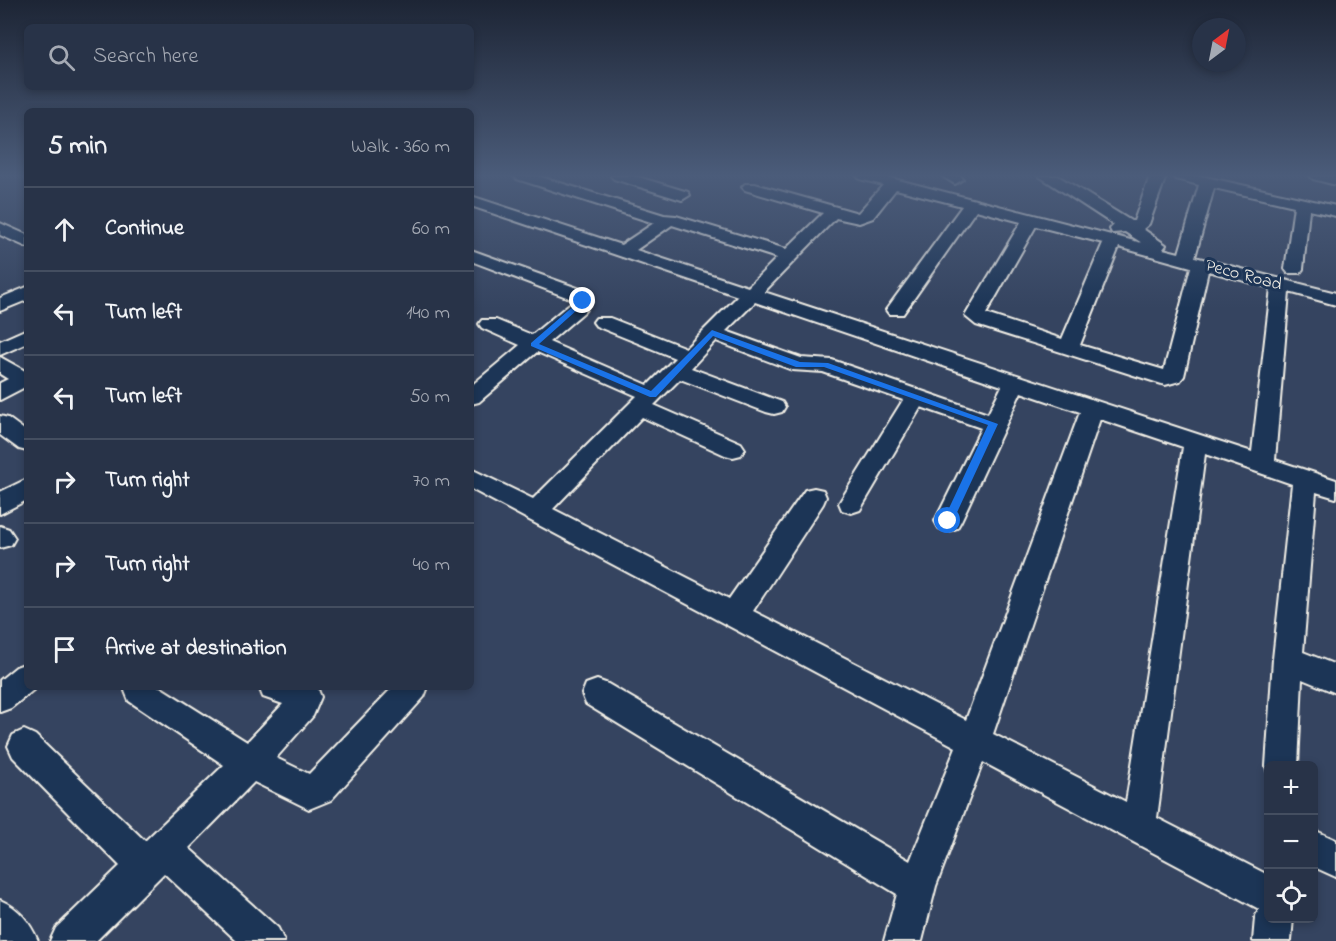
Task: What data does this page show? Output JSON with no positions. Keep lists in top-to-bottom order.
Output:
{
  "streets": {
    "street": ["Peco Road"]
  },
  "north": "top right",
  "page": {
    "search": "Search here",
    "heading": ["5 min", "Walk · 360 m"],
    "list": [
      ["Continue", "60 m"],
      ["Turn left", "140 m"],
      ["Turn left", "50 m"],
      ["Turn right", "70 m"],
      ["Turn right", "40 m"],
      "Arrive at destination"
    ],
    "map_buttons": ["+", "−"]
  }
}
